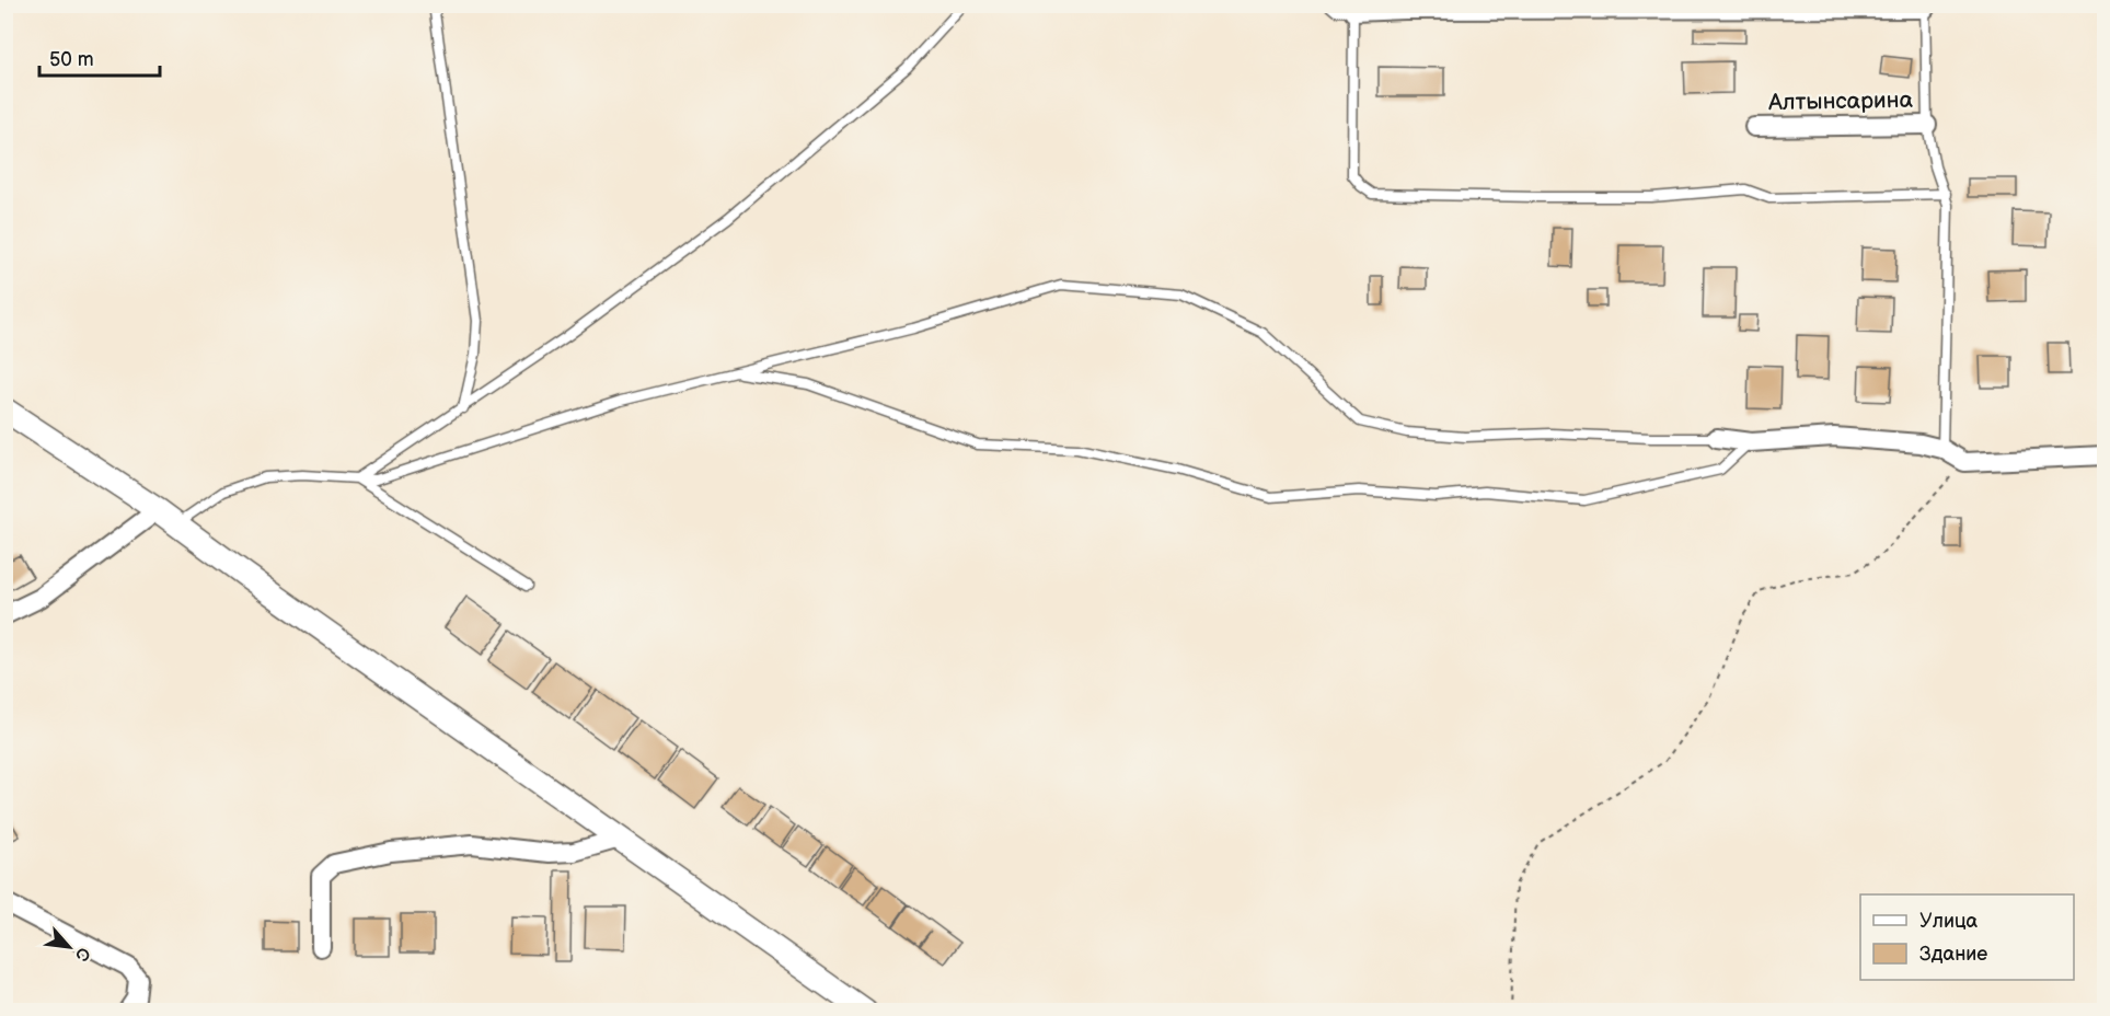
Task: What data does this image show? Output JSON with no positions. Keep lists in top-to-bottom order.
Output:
{
  "streets": {
    "street": ["Алтынсарина"]
  },
  "legend": ["Улица", "Здание"],
  "scale_bar": "50 m",
  "north": "bottom right"
}
